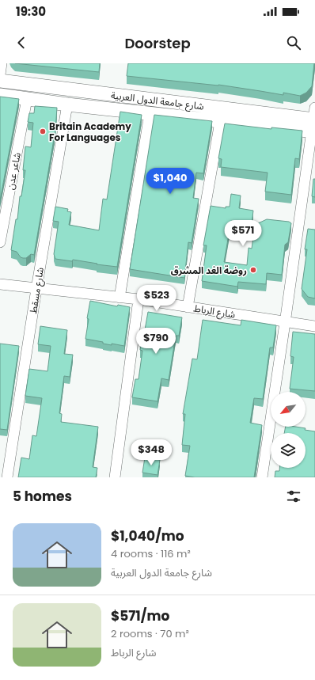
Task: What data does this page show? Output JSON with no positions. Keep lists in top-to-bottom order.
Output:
{
  "streets": {
    "main road": ["شارع جامعة الدول العربية"],
    "street": ["شاعر عدن", "شارع مسقط", "شارع الرباط"]
  },
  "crossings": [
    ["شارع جامعة الدول العربية", "شاعر عدن"],
    ["شارع جامعة الدول العربية", "شارع مسقط"],
    ["شارع مسقط", "شارع الرباط"]
  ],
  "places": ["Britain Academy For Languages", "روضة الغد المشرق"],
  "north": "bottom left",
  "page": {
    "status": "19:30",
    "header": "Doorstep",
    "price": [
      "$1,040",
      "$571",
      "$523",
      "$790",
      "$348"
    ],
    "heading": "5 homes",
    "list": [
      {
        "name": "$1,040/mo",
        "note": "4 rooms · 116 m² · شارع جامعة الدول العربية"
      },
      {
        "name": "$571/mo",
        "note": "2 rooms · 70 m² · شارع الرباط"
      }
    ]
  }
}
